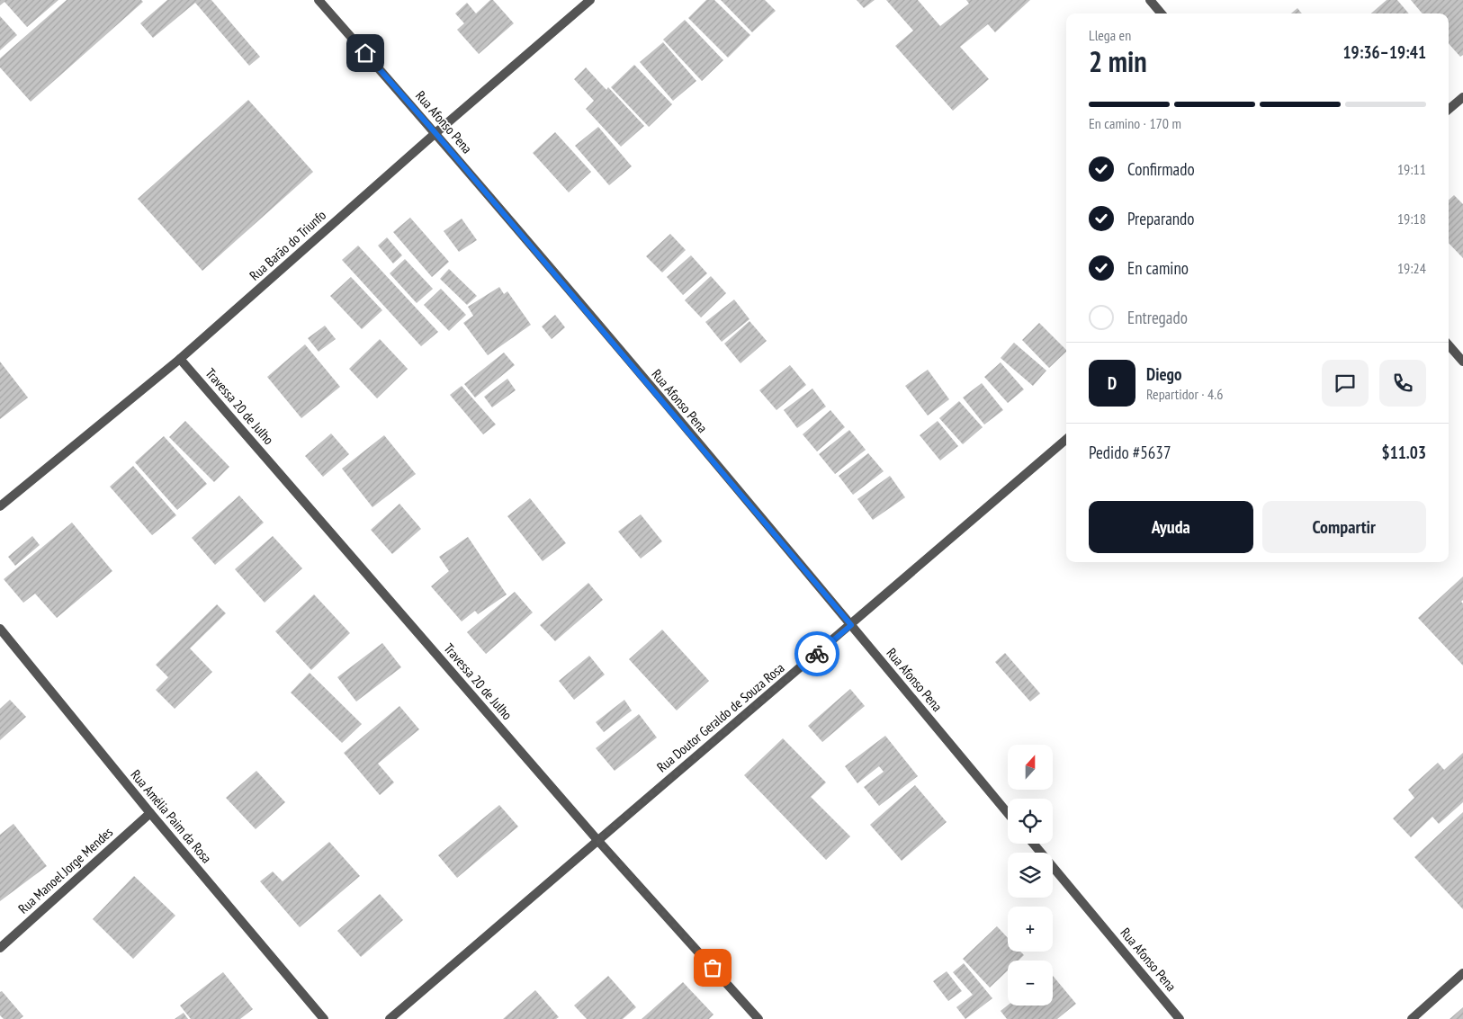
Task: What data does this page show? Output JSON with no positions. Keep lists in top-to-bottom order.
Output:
{
  "streets": {
    "street": [
      "Rua Afonso Pena",
      "Rua Barão do Triunfo",
      "Travessa 20 de Julho",
      "Rua Doutor Geraldo de Souza Rosa",
      "Rua Amélia Paim da Rosa",
      "Rua Manoel Jorge Mendes"
    ]
  },
  "crossings": [
    ["Rua Afonso Pena", "Rua Barão do Triunfo"],
    ["Rua Afonso Pena", "Rua Doutor Geraldo de Souza Rosa"],
    ["Rua Barão do Triunfo", "Travessa 20 de Julho"],
    ["Travessa 20 de Julho", "Rua Doutor Geraldo de Souza Rosa"],
    ["Rua Amélia Paim da Rosa", "Rua Manoel Jorge Mendes"]
  ],
  "north": "top",
  "page": {
    "heading": ["2 min", "Llega en", "19:36–19:41"],
    "panel": [
      "Diego",
      "Repartidor · 4.6",
      "Pedido #5637",
      "$11.03"
    ],
    "bar": "En camino · 170 m",
    "list": [
      ["Confirmado", "19:11"],
      ["Preparando", "19:18"],
      ["En camino", "19:24"],
      "Entregado"
    ],
    "round": "D",
    "buttons": ["Ayuda", "Compartir"],
    "map_buttons": ["+", "−"]
  }
}
